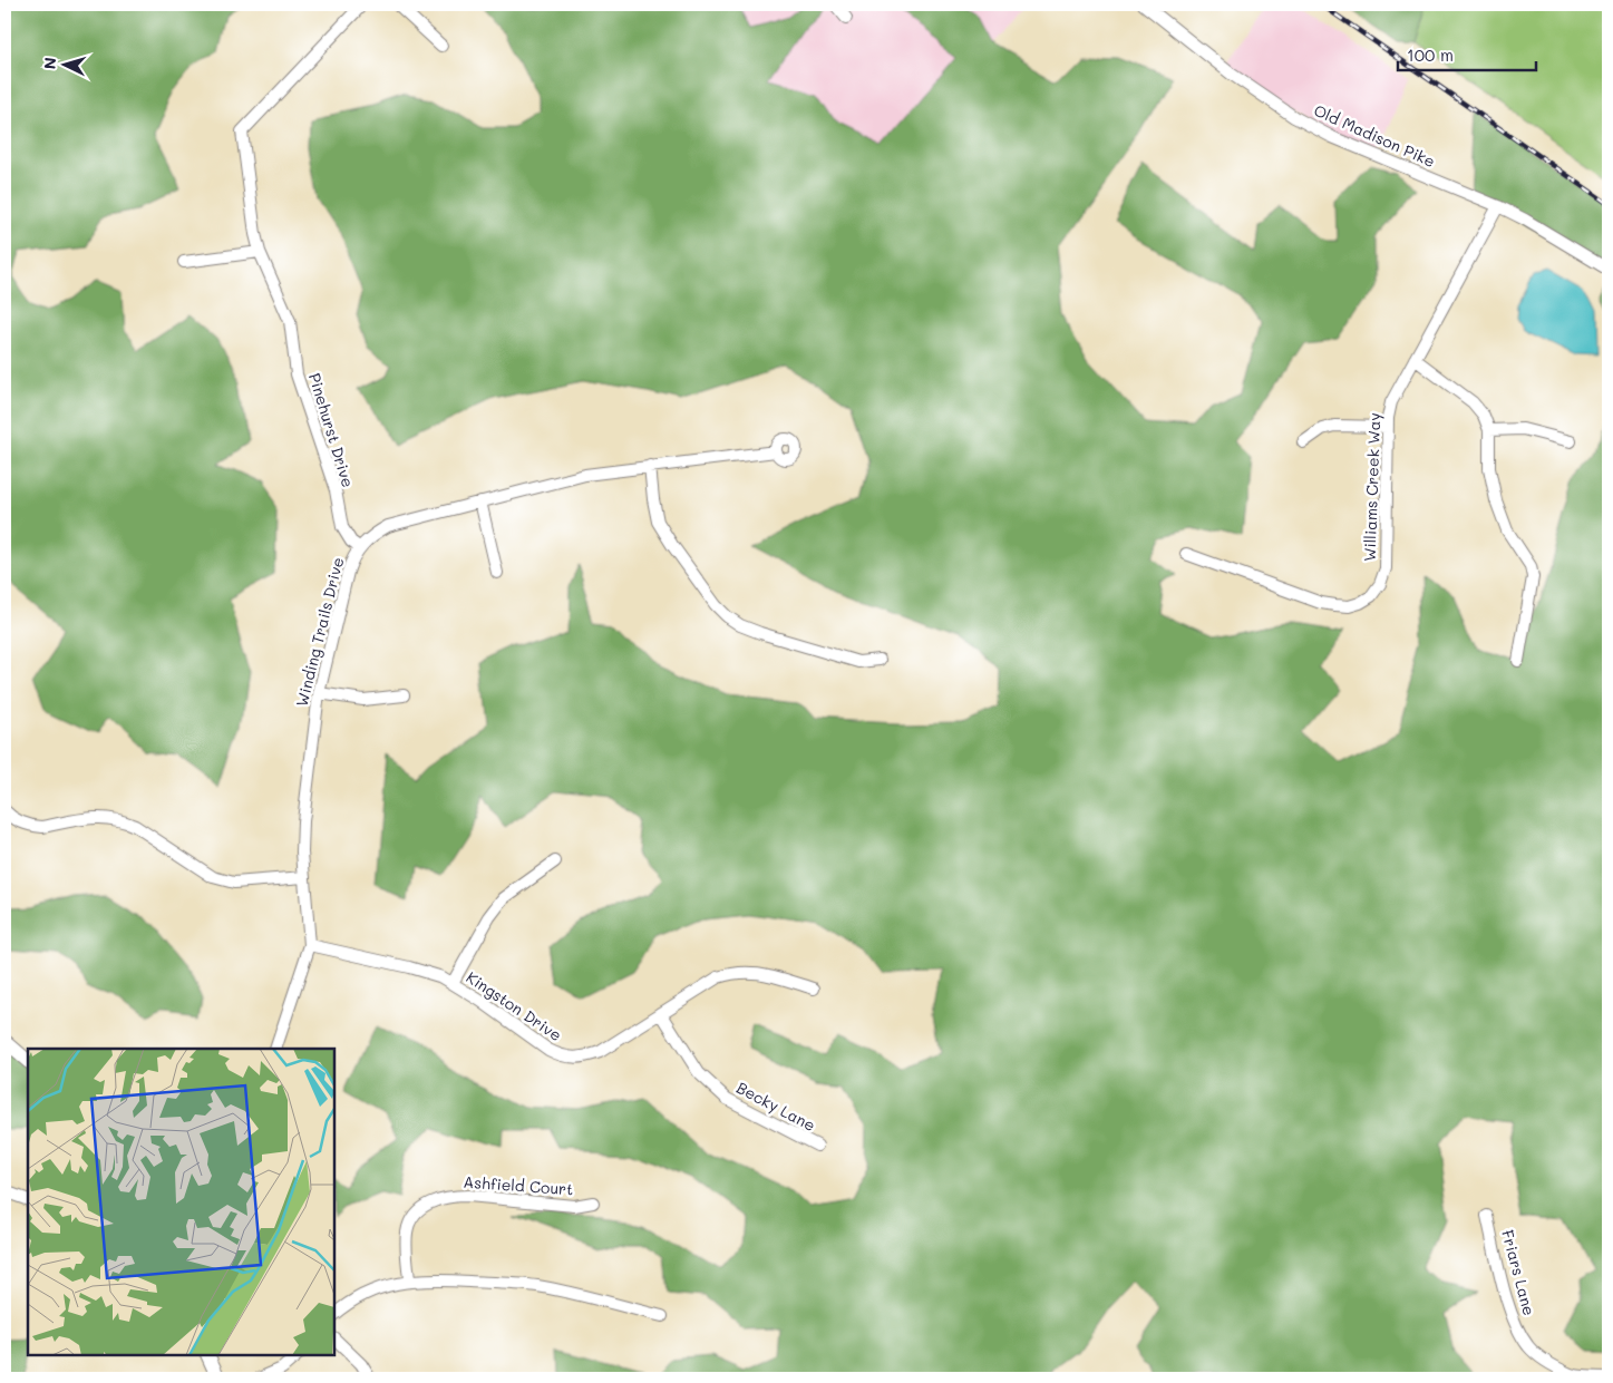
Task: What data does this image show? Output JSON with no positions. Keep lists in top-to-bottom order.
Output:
{
  "streets": {
    "street": [
      "Old Madison Pike",
      "Pinehurst Drive",
      "Williams Creek Way",
      "Winding Trails Drive",
      "Kingston Drive",
      "Becky Lane",
      "Ashfield Court",
      "Friars Lane"
    ]
  },
  "crossings": [
    ["Old Madison Pike", "Williams Creek Way"],
    ["Pinehurst Drive", "Winding Trails Drive"],
    ["Winding Trails Drive", "Kingston Drive"],
    ["Kingston Drive", "Becky Lane"]
  ],
  "scale_bar": "100 m",
  "north": "left"
}
